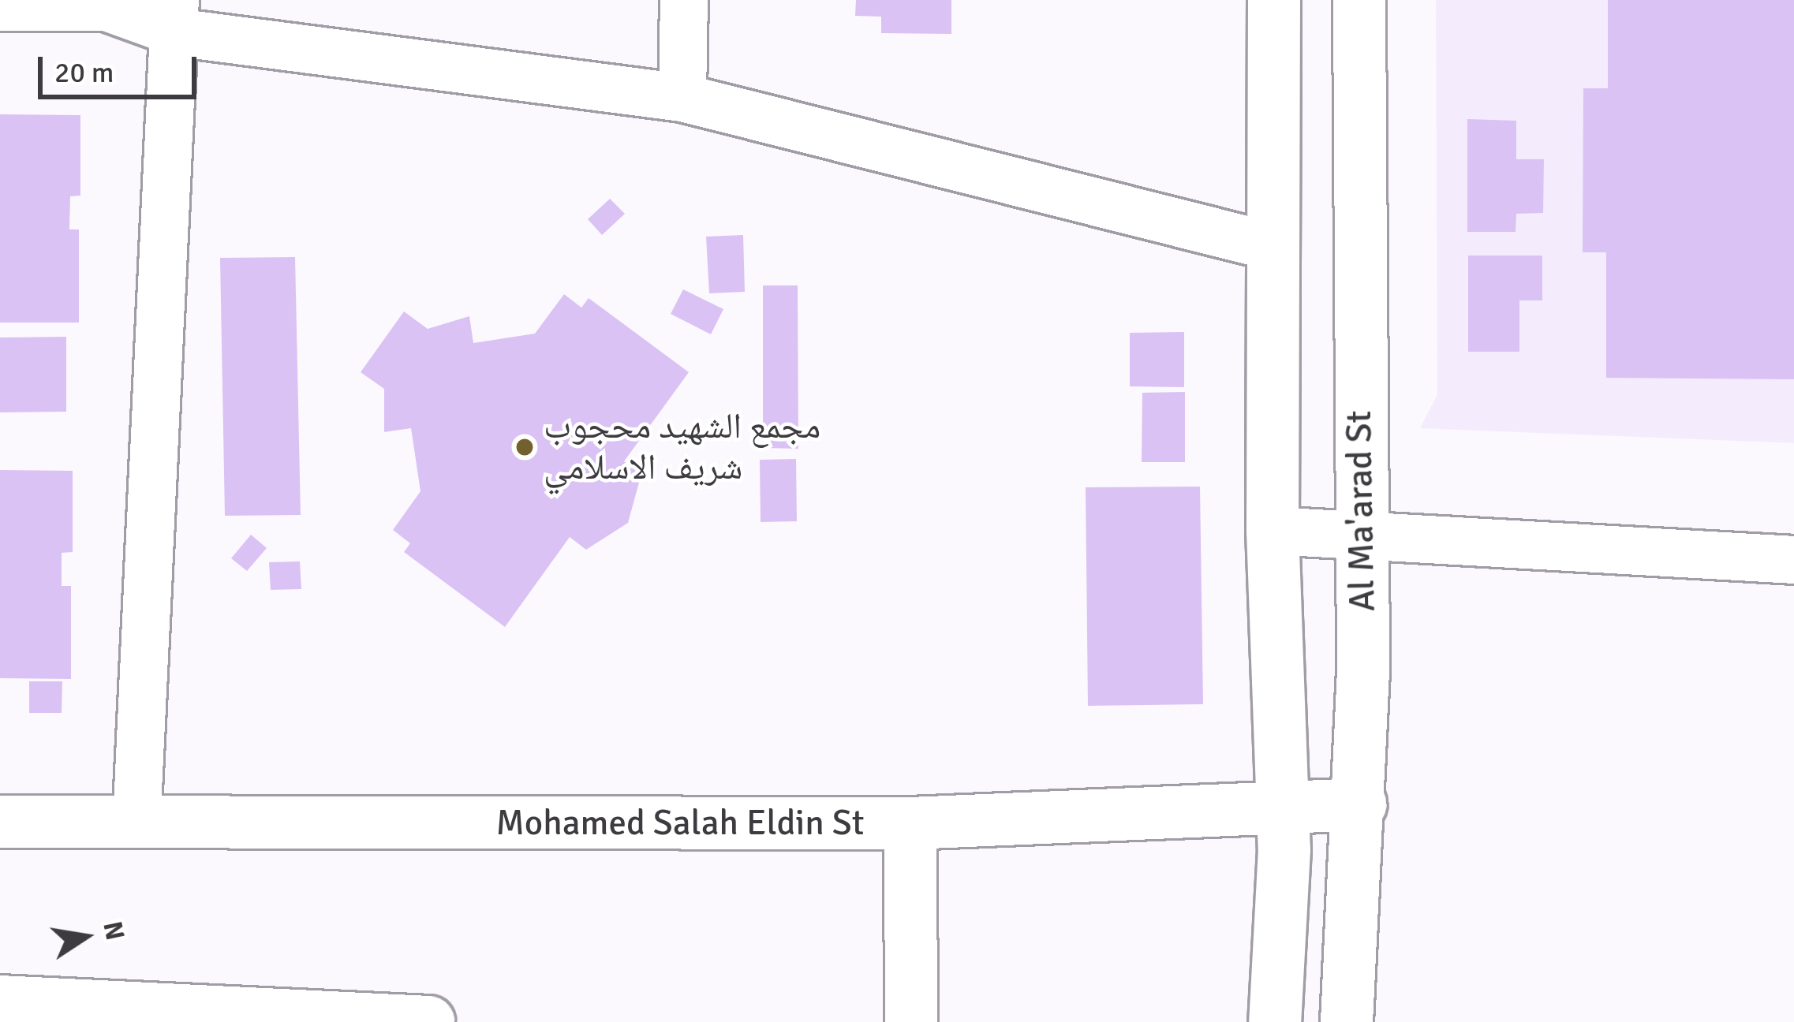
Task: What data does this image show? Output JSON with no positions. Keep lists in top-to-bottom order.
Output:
{
  "streets": {
    "main road": ["Al Ma'arad St", "Mohamed Salah Eldin St"]
  },
  "crossings": [
    ["Al Ma'arad St", "Mohamed Salah Eldin St"]
  ],
  "places": ["مجمع الشهيد محجوب شريف الاسلامي"],
  "scale_bar": "20 m",
  "north": "right"
}
